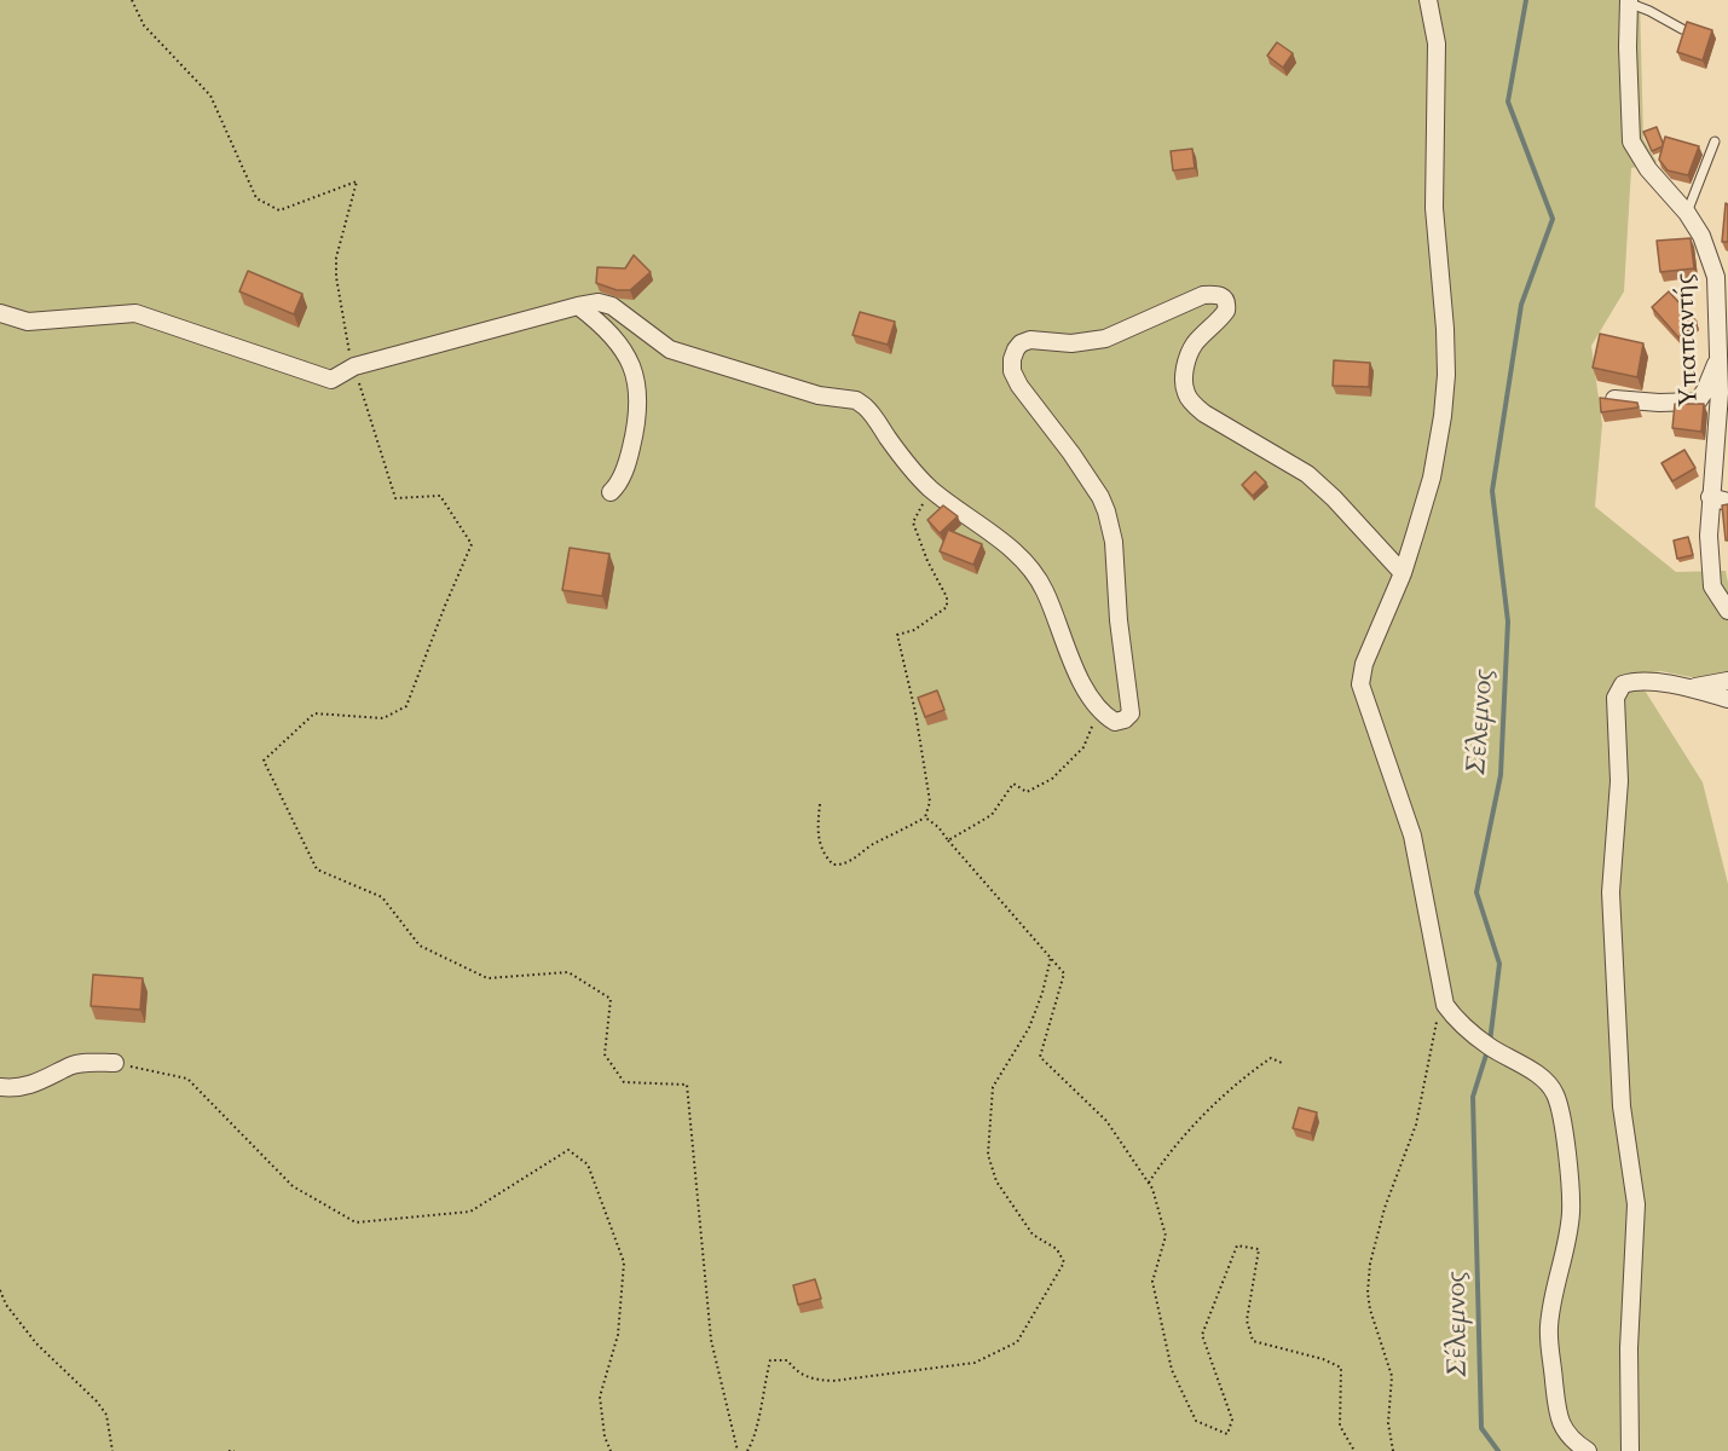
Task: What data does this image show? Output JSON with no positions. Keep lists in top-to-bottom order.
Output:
{
  "streets": {
    "street": ["Υπαπαντής"]
  },
  "water": ["Σέλεμνος"]
}
